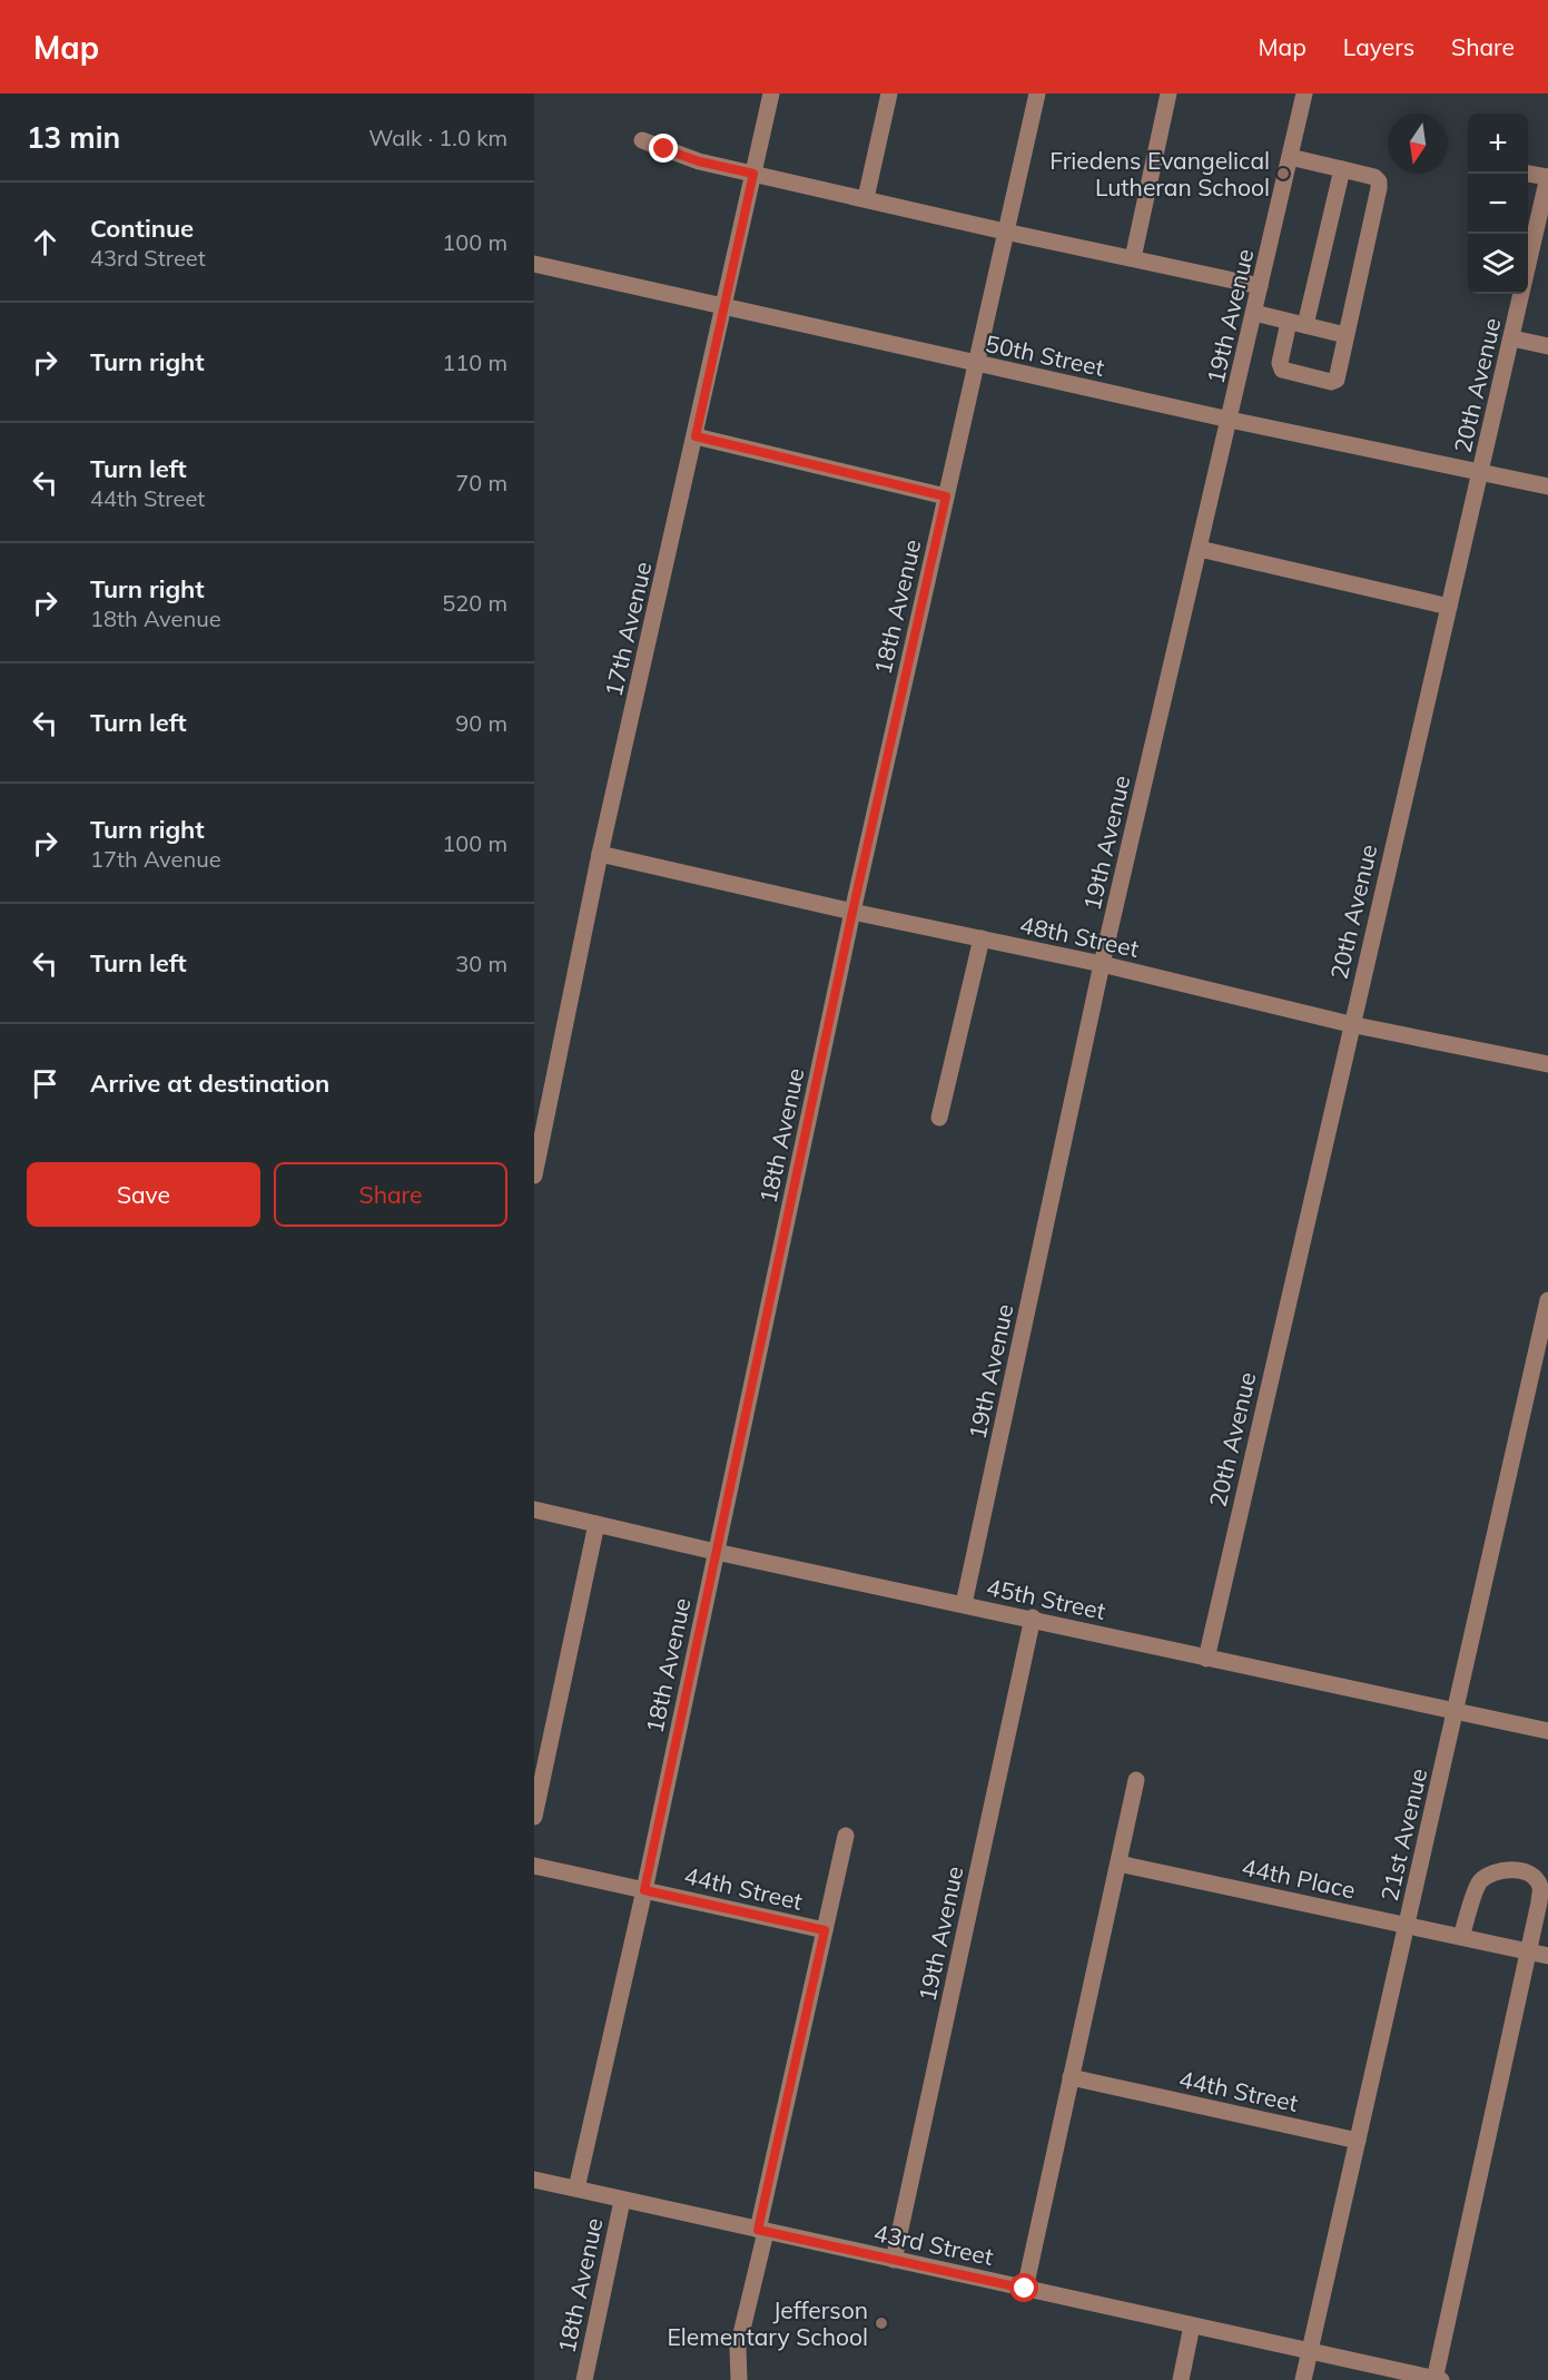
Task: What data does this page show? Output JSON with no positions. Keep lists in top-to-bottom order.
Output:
{
  "streets": {
    "street": [
      "19th Avenue",
      "50th Street",
      "20th Avenue",
      "18th Avenue",
      "17th Avenue",
      "48th Street",
      "45th Street",
      "21st Avenue",
      "44th Place",
      "44th Street",
      "43rd Street"
    ]
  },
  "crossings": [
    ["19th Avenue", "50th Street"],
    ["19th Avenue", "48th Street"],
    ["19th Avenue", "45th Street"],
    ["19th Avenue", "43rd Street"],
    ["50th Street", "20th Avenue"],
    ["50th Street", "18th Avenue"],
    ["50th Street", "17th Avenue"],
    ["20th Avenue", "48th Street"],
    ["20th Avenue", "45th Street"],
    ["18th Avenue", "48th Street"],
    ["18th Avenue", "45th Street"],
    ["18th Avenue", "44th Street"],
    ["18th Avenue", "43rd Street"],
    ["17th Avenue", "48th Street"],
    ["45th Street", "21st Avenue"],
    ["21st Avenue", "44th Place"],
    ["21st Avenue", "44th Street"],
    ["21st Avenue", "43rd Street"]
  ],
  "places": ["Friedens Evangelical Lutheran School", "Jefferson Elementary School"],
  "north": "bottom",
  "page": {
    "header": "Map",
    "nav": ["Map", "Layers", "Share"],
    "heading": ["13 min", "Walk · 1.0 km"],
    "map_buttons": ["+", "−"],
    "list": [
      ["Continue", "43rd Street", "100 m"],
      ["Turn right", "110 m"],
      ["Turn left", "44th Street", "70 m"],
      ["Turn right", "18th Avenue", "520 m"],
      ["Turn left", "90 m"],
      ["Turn right", "17th Avenue", "100 m"],
      ["Turn left", "30 m"],
      "Arrive at destination"
    ],
    "buttons": ["Save", "Share"]
  }
}
